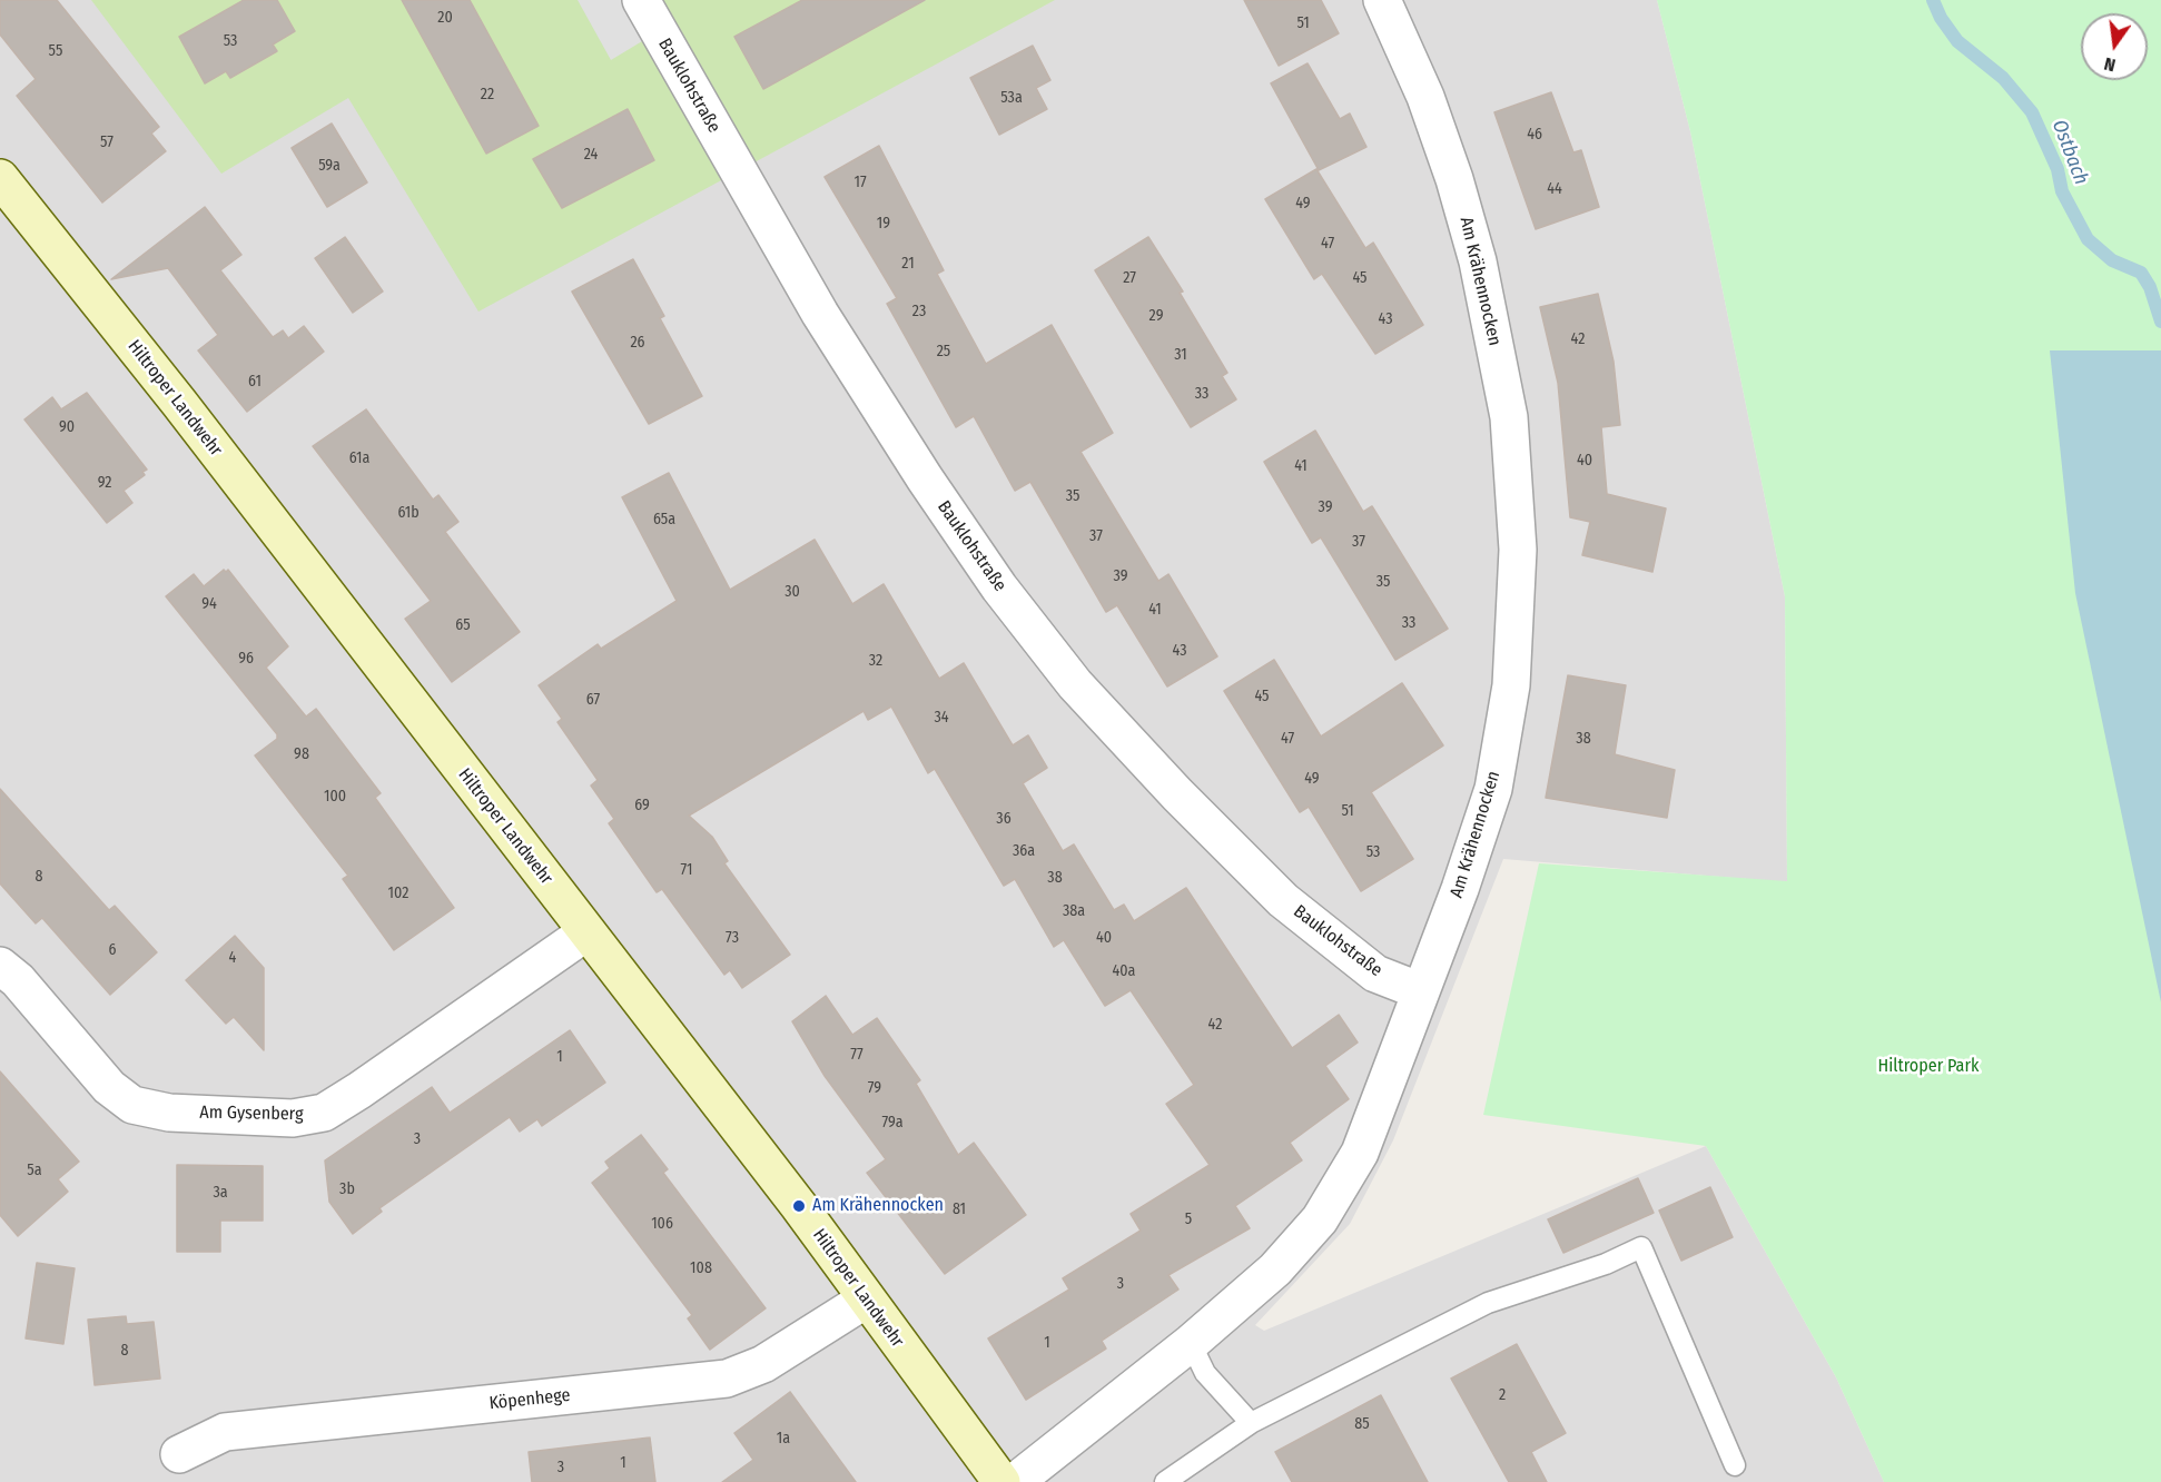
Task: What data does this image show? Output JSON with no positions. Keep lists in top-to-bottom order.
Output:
{
  "streets": {
    "street": [
      "Bauklohstraße",
      "Am Krähennocken",
      "Hiltroper Landwehr",
      "Am Gysenberg",
      "Köpenhege"
    ]
  },
  "crossings": [
    ["Bauklohstraße", "Am Krähennocken"],
    ["Hiltroper Landwehr", "Am Gysenberg"],
    ["Hiltroper Landwehr", "Köpenhege"]
  ],
  "water": ["Ostbach"],
  "parks": ["Hiltroper Park"],
  "places": ["Am Krähennocken"],
  "house_numbers": [
    "20",
    "51",
    "53",
    "55",
    "22",
    "53a",
    "46",
    "57",
    "24",
    "59a",
    "17",
    "44",
    "49",
    "19",
    "47",
    "21",
    "27",
    "45",
    "23",
    "29",
    "43",
    "42",
    "26",
    "25",
    "31",
    "61",
    "33",
    "90",
    "61a",
    "40",
    "41",
    "92",
    "35",
    "39",
    "61b",
    "65a",
    "37",
    "37",
    "39",
    "35",
    "30",
    "94",
    "41",
    "33",
    "65",
    "43",
    "96",
    "32",
    "45",
    "67",
    "34",
    "47",
    "38",
    "98",
    "49",
    "100",
    "69",
    "51",
    "36",
    "36a",
    "53",
    "71",
    "8",
    "38",
    "102",
    "38a",
    "73",
    "40",
    "6",
    "4",
    "40a",
    "42",
    "77",
    "1",
    "79",
    "79a",
    "3",
    "5a",
    "3b",
    "3a",
    "81",
    "5",
    "106",
    "108",
    "3",
    "1",
    "8",
    "2",
    "85",
    "1a",
    "1",
    "3"
  ],
  "north": "bottom"
}
